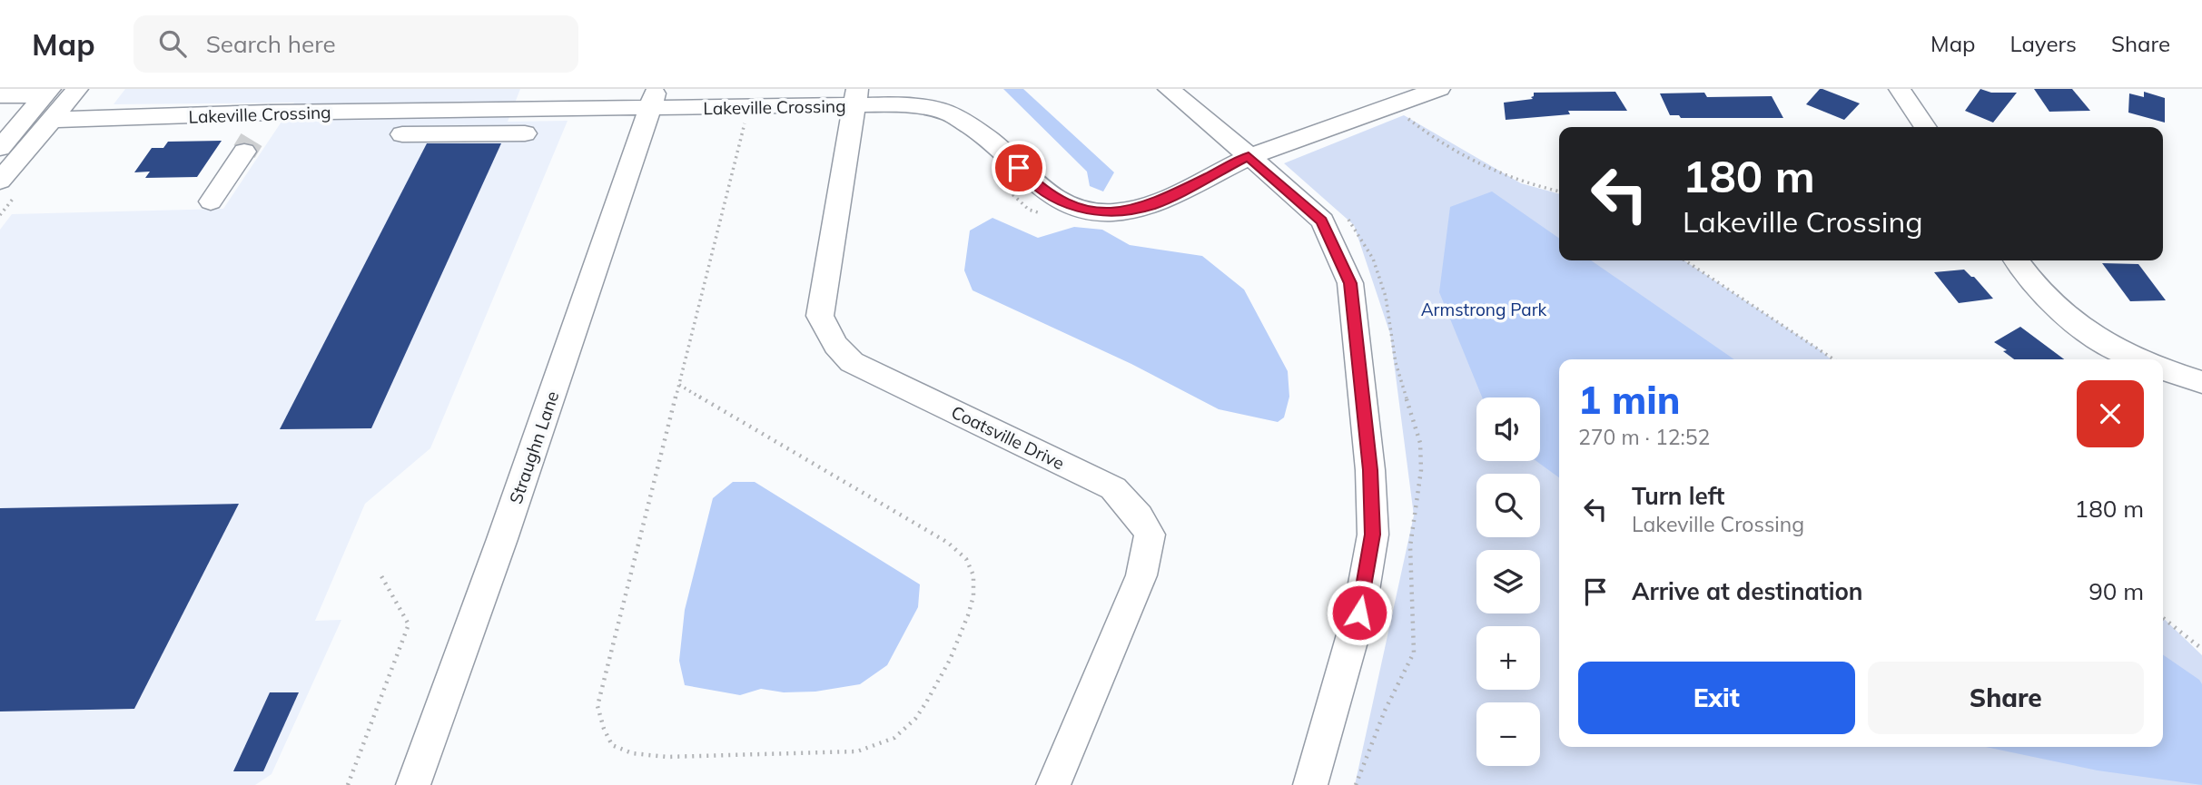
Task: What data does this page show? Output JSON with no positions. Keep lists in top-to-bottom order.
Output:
{
  "streets": {
    "street": ["Lakeville Crossing", "Coatsville Drive", "Straughn Lane"]
  },
  "crossings": [
    ["Lakeville Crossing", "Coatsville Drive"],
    ["Lakeville Crossing", "Straughn Lane"]
  ],
  "parks": ["Armstrong Park"],
  "page": {
    "header": "Map",
    "search": "Search here",
    "nav": ["Map", "Layers", "Share"],
    "turn": ["180 m", "Lakeville Crossing"],
    "heading": ["1 min", "270 m · 12:52"],
    "map_buttons": ["+", "−"],
    "list": [
      {
        "name": "Turn left",
        "note": "Lakeville Crossing",
        "value": "180 m"
      },
      {
        "name": "Arrive at destination",
        "value": "90 m"
      }
    ],
    "buttons": ["Exit", "Share"]
  }
}
